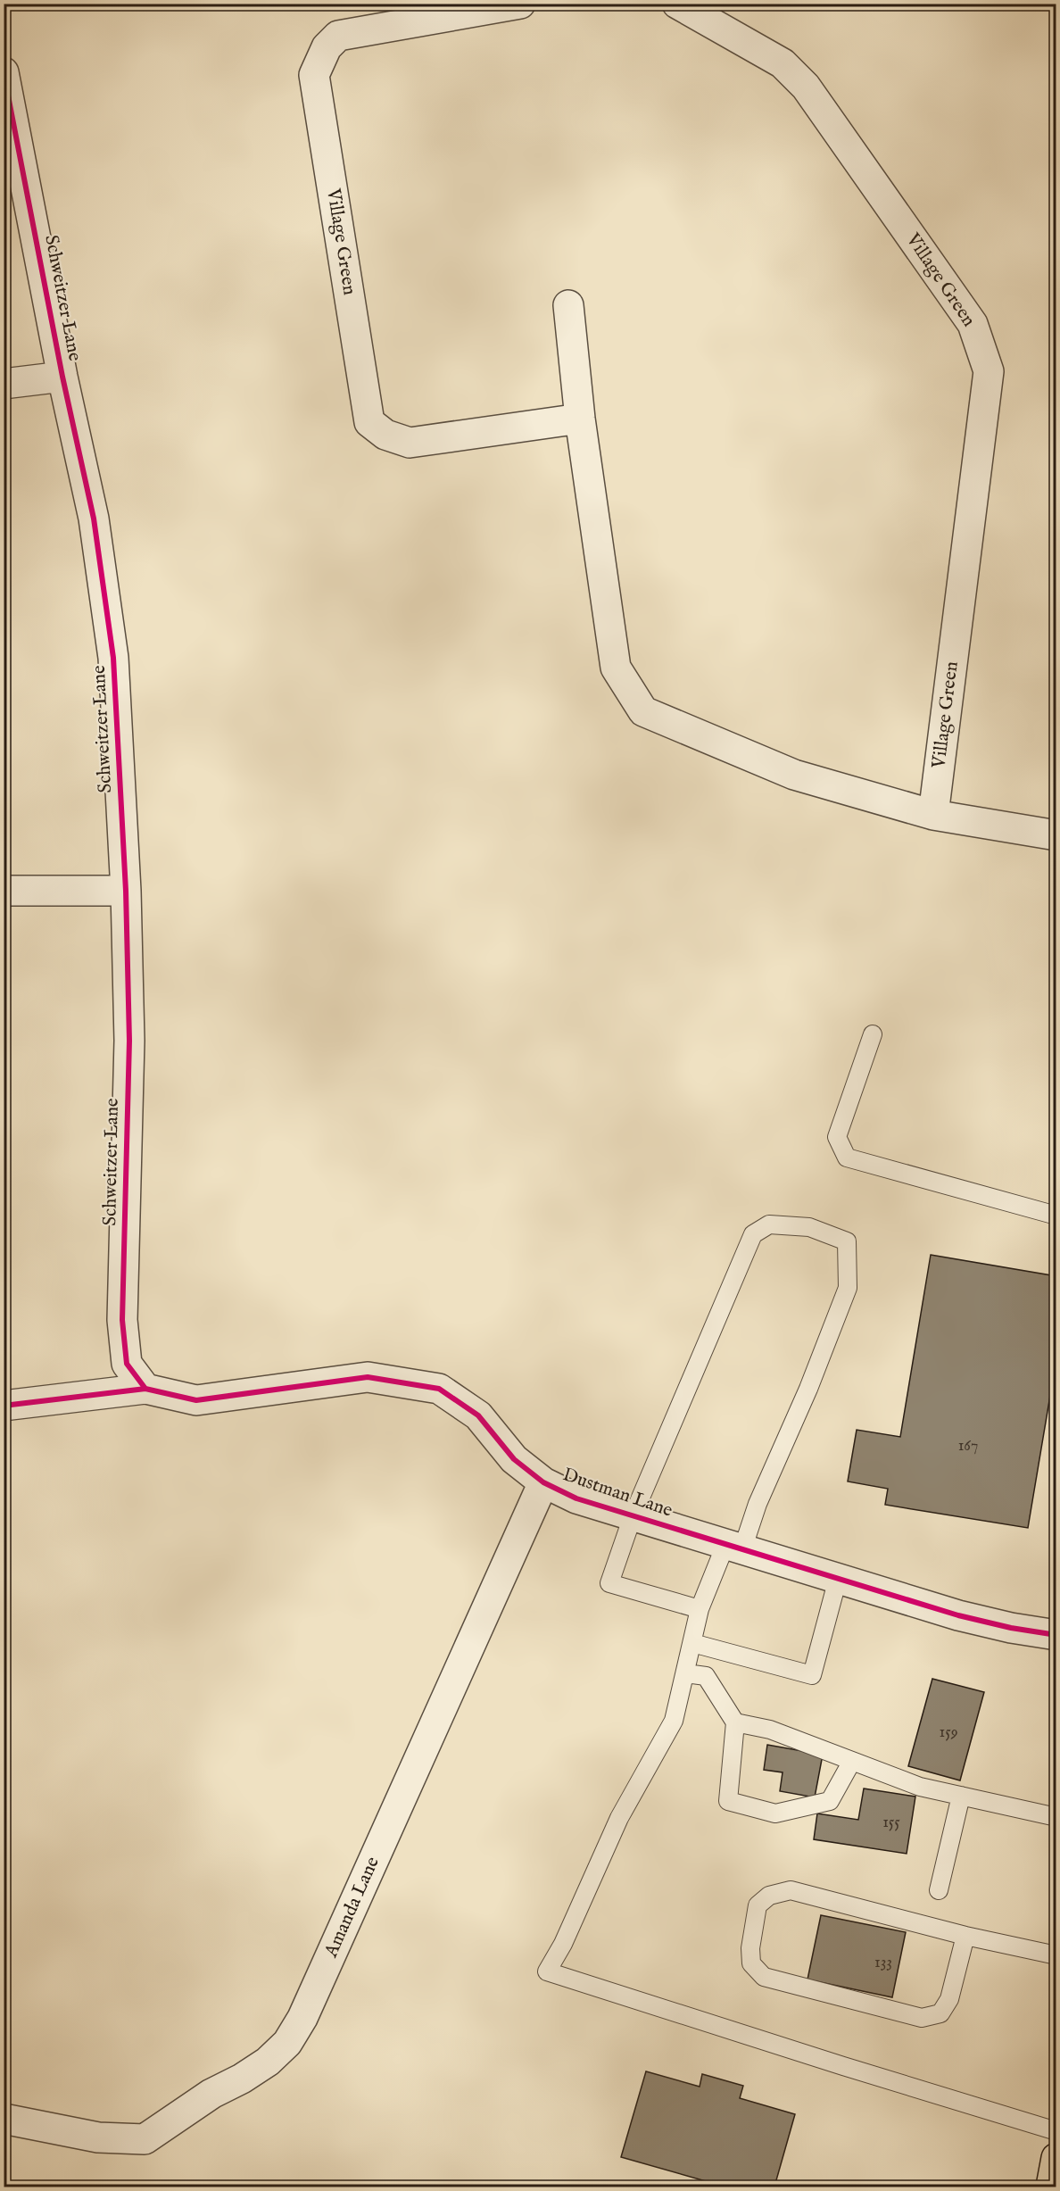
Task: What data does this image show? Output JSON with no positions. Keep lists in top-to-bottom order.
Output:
{
  "streets": {
    "street": [
      "Village Green",
      "Schweitzer Lane",
      "Dustman Lane",
      "Amanda Lane"
    ]
  },
  "crossings": [
    ["Schweitzer Lane", "Dustman Lane"],
    ["Dustman Lane", "Amanda Lane"]
  ],
  "house_numbers": [
    "167",
    "159",
    "155",
    "133"
  ]
}
